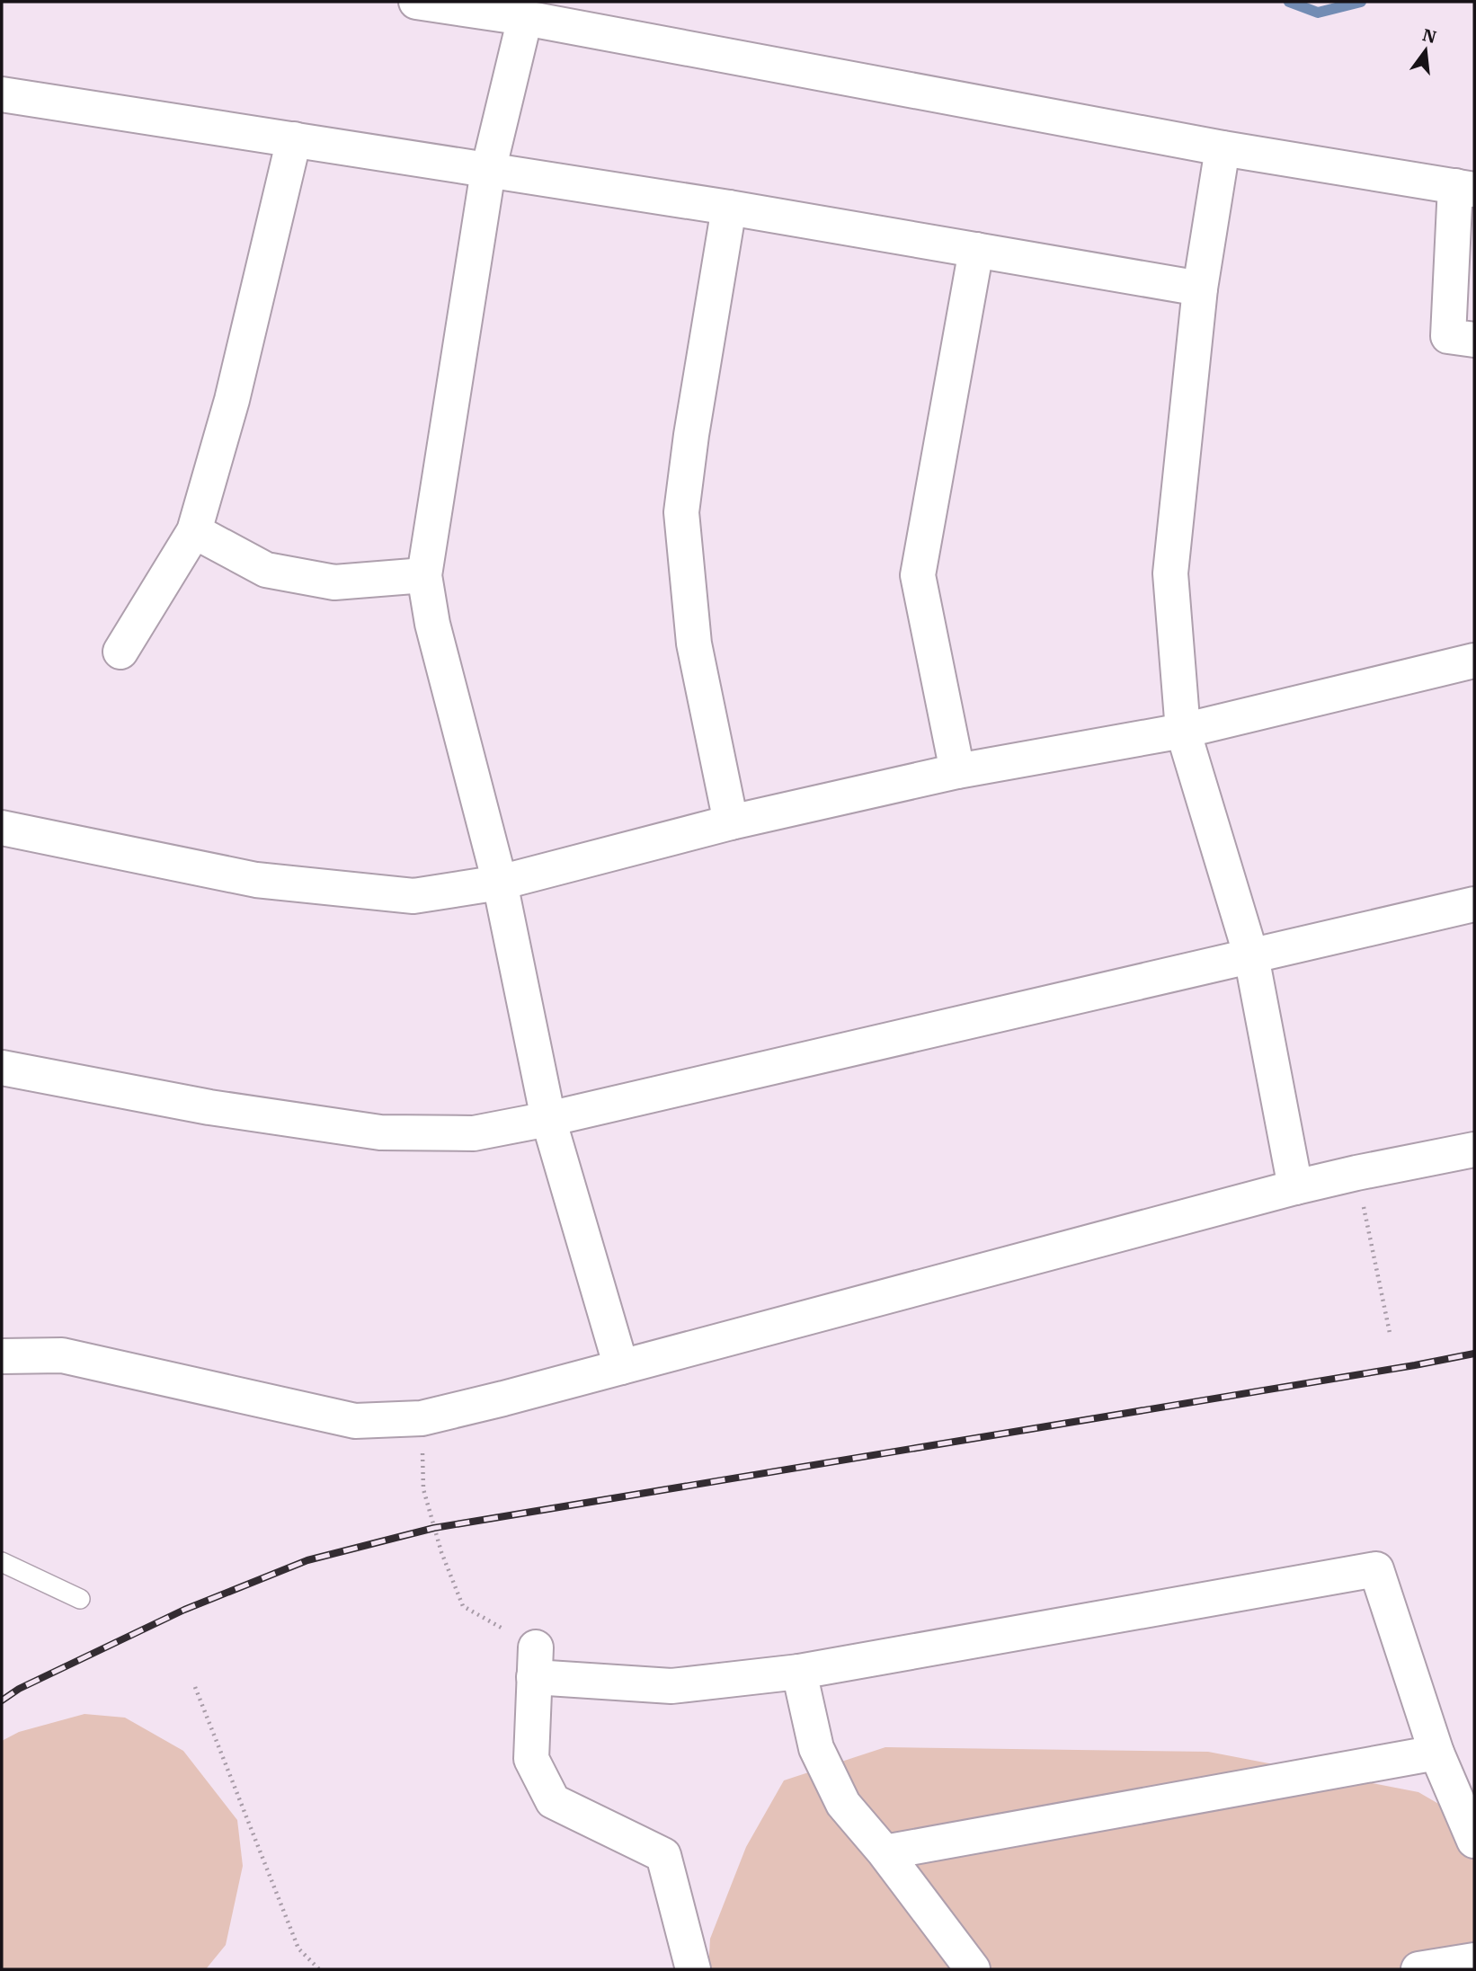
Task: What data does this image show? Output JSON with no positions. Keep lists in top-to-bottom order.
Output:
{
  "north": "top"
}
